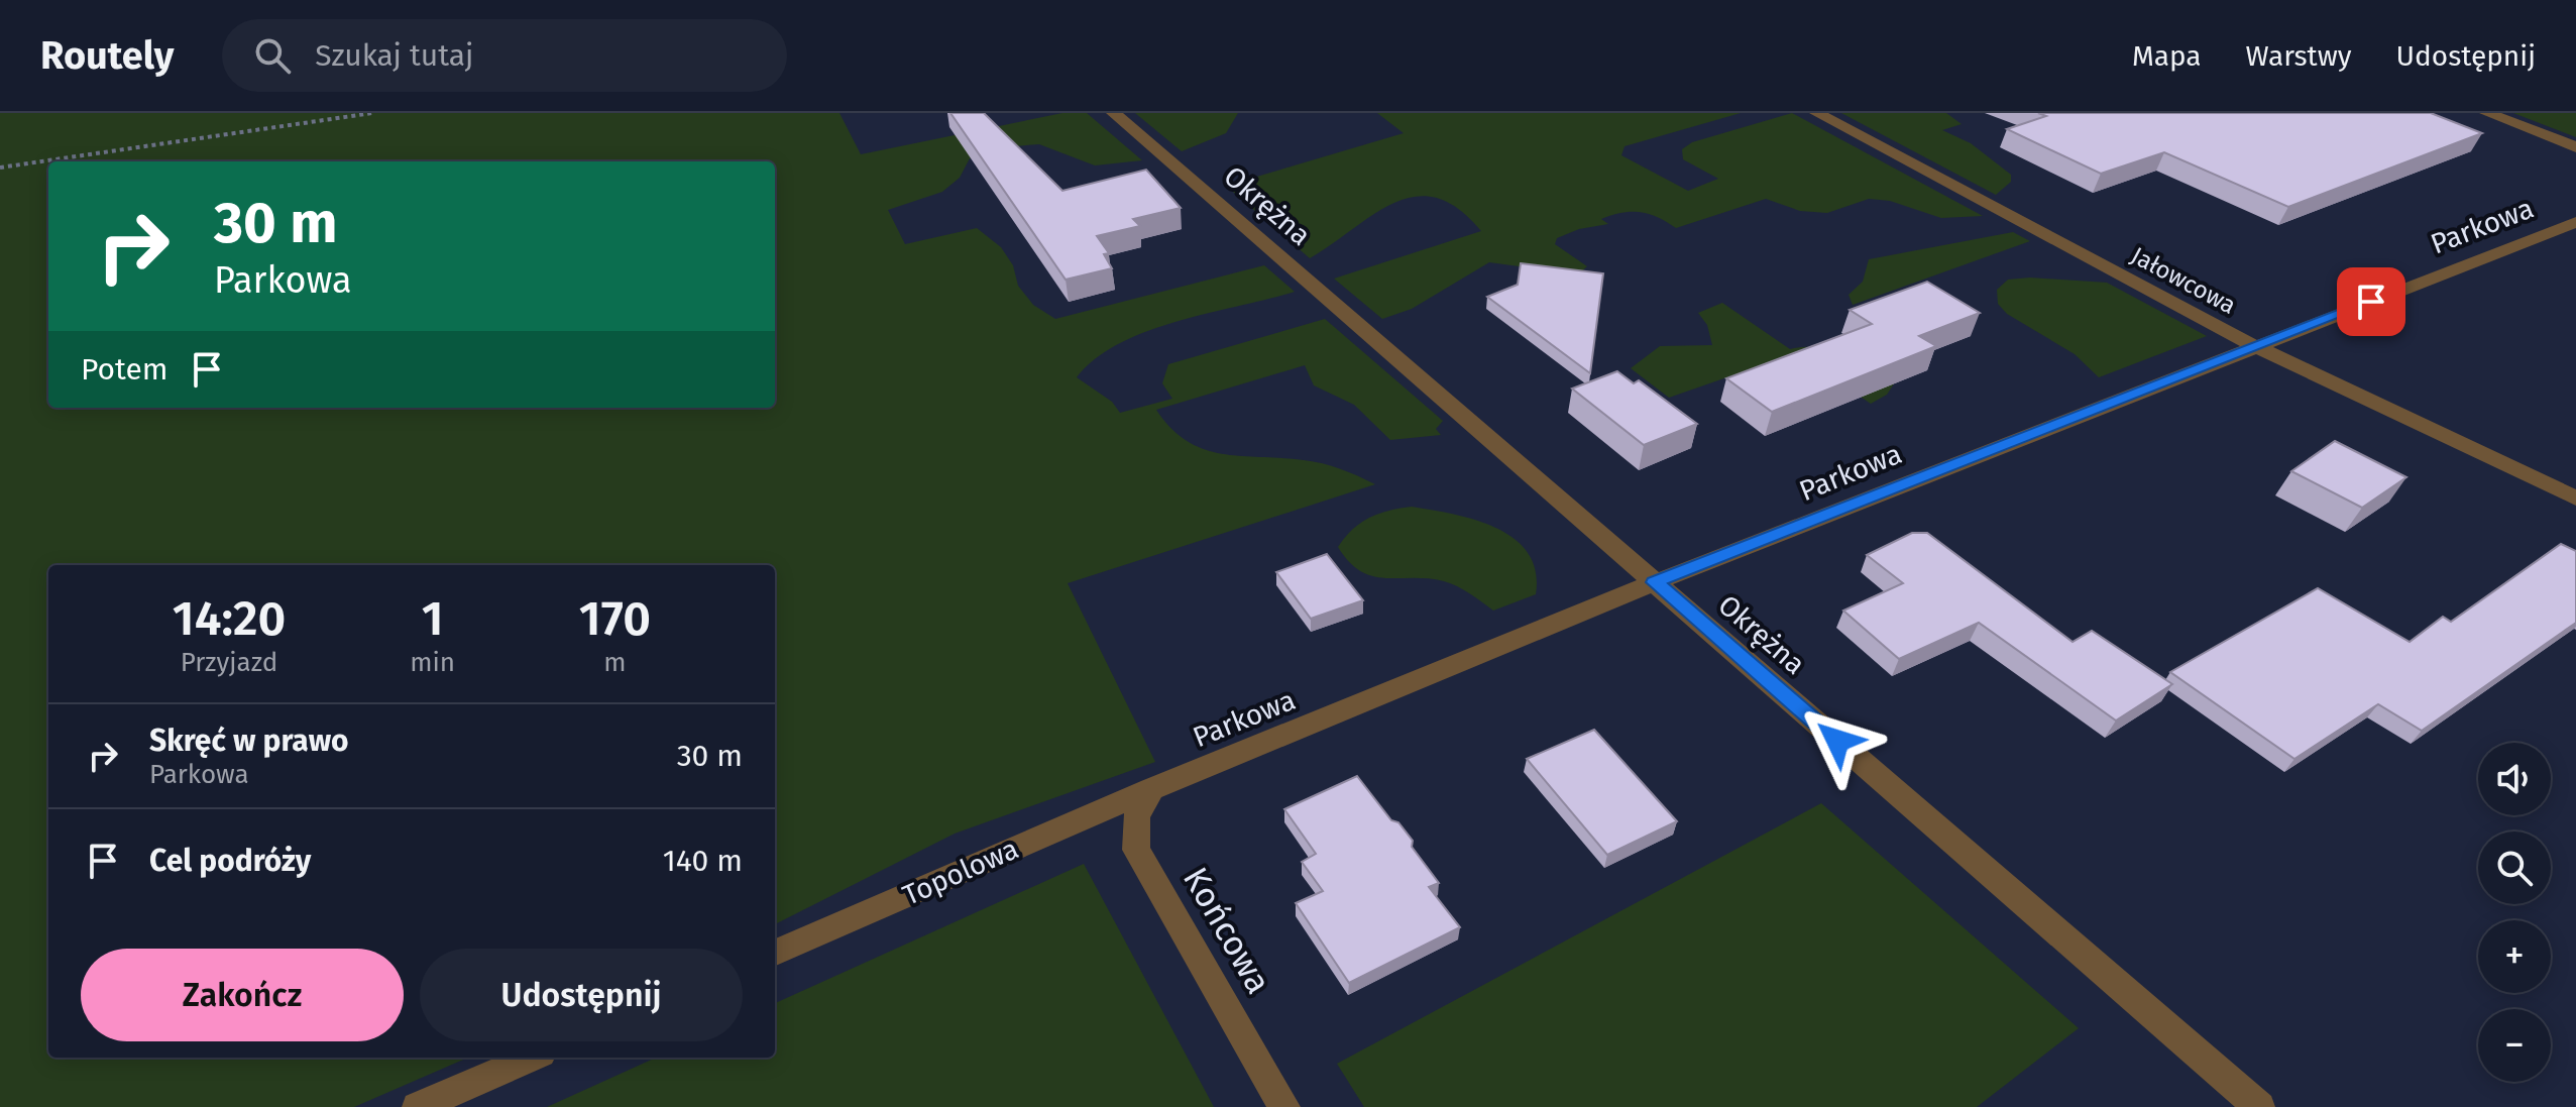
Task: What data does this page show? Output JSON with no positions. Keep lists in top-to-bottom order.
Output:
{
  "streets": {
    "street": [
      "Okrężna",
      "Parkowa",
      "Jałowcowa",
      "Topolowa",
      "Końcowa"
    ]
  },
  "crossings": [
    ["Okrężna", "Parkowa"],
    ["Parkowa", "Jałowcowa"],
    ["Parkowa", "Topolowa"],
    ["Parkowa", "Końcowa"],
    ["Topolowa", "Końcowa"]
  ],
  "page": {
    "header": "Routely",
    "search": "Szukaj tutaj",
    "nav": ["Mapa", "Warstwy", "Udostępnij"],
    "turn": ["30 m", "Parkowa"],
    "then": "Potem",
    "eta": [
      "14:20",
      "Przyjazd",
      "1",
      "min",
      "170",
      "m"
    ],
    "list": [
      {
        "name": "Skręć w prawo",
        "note": "Parkowa",
        "value": "30 m"
      },
      {
        "name": "Cel podróży",
        "value": "140 m"
      }
    ],
    "map_buttons": ["+", "−"],
    "buttons": ["Zakończ", "Udostępnij"]
  }
}
